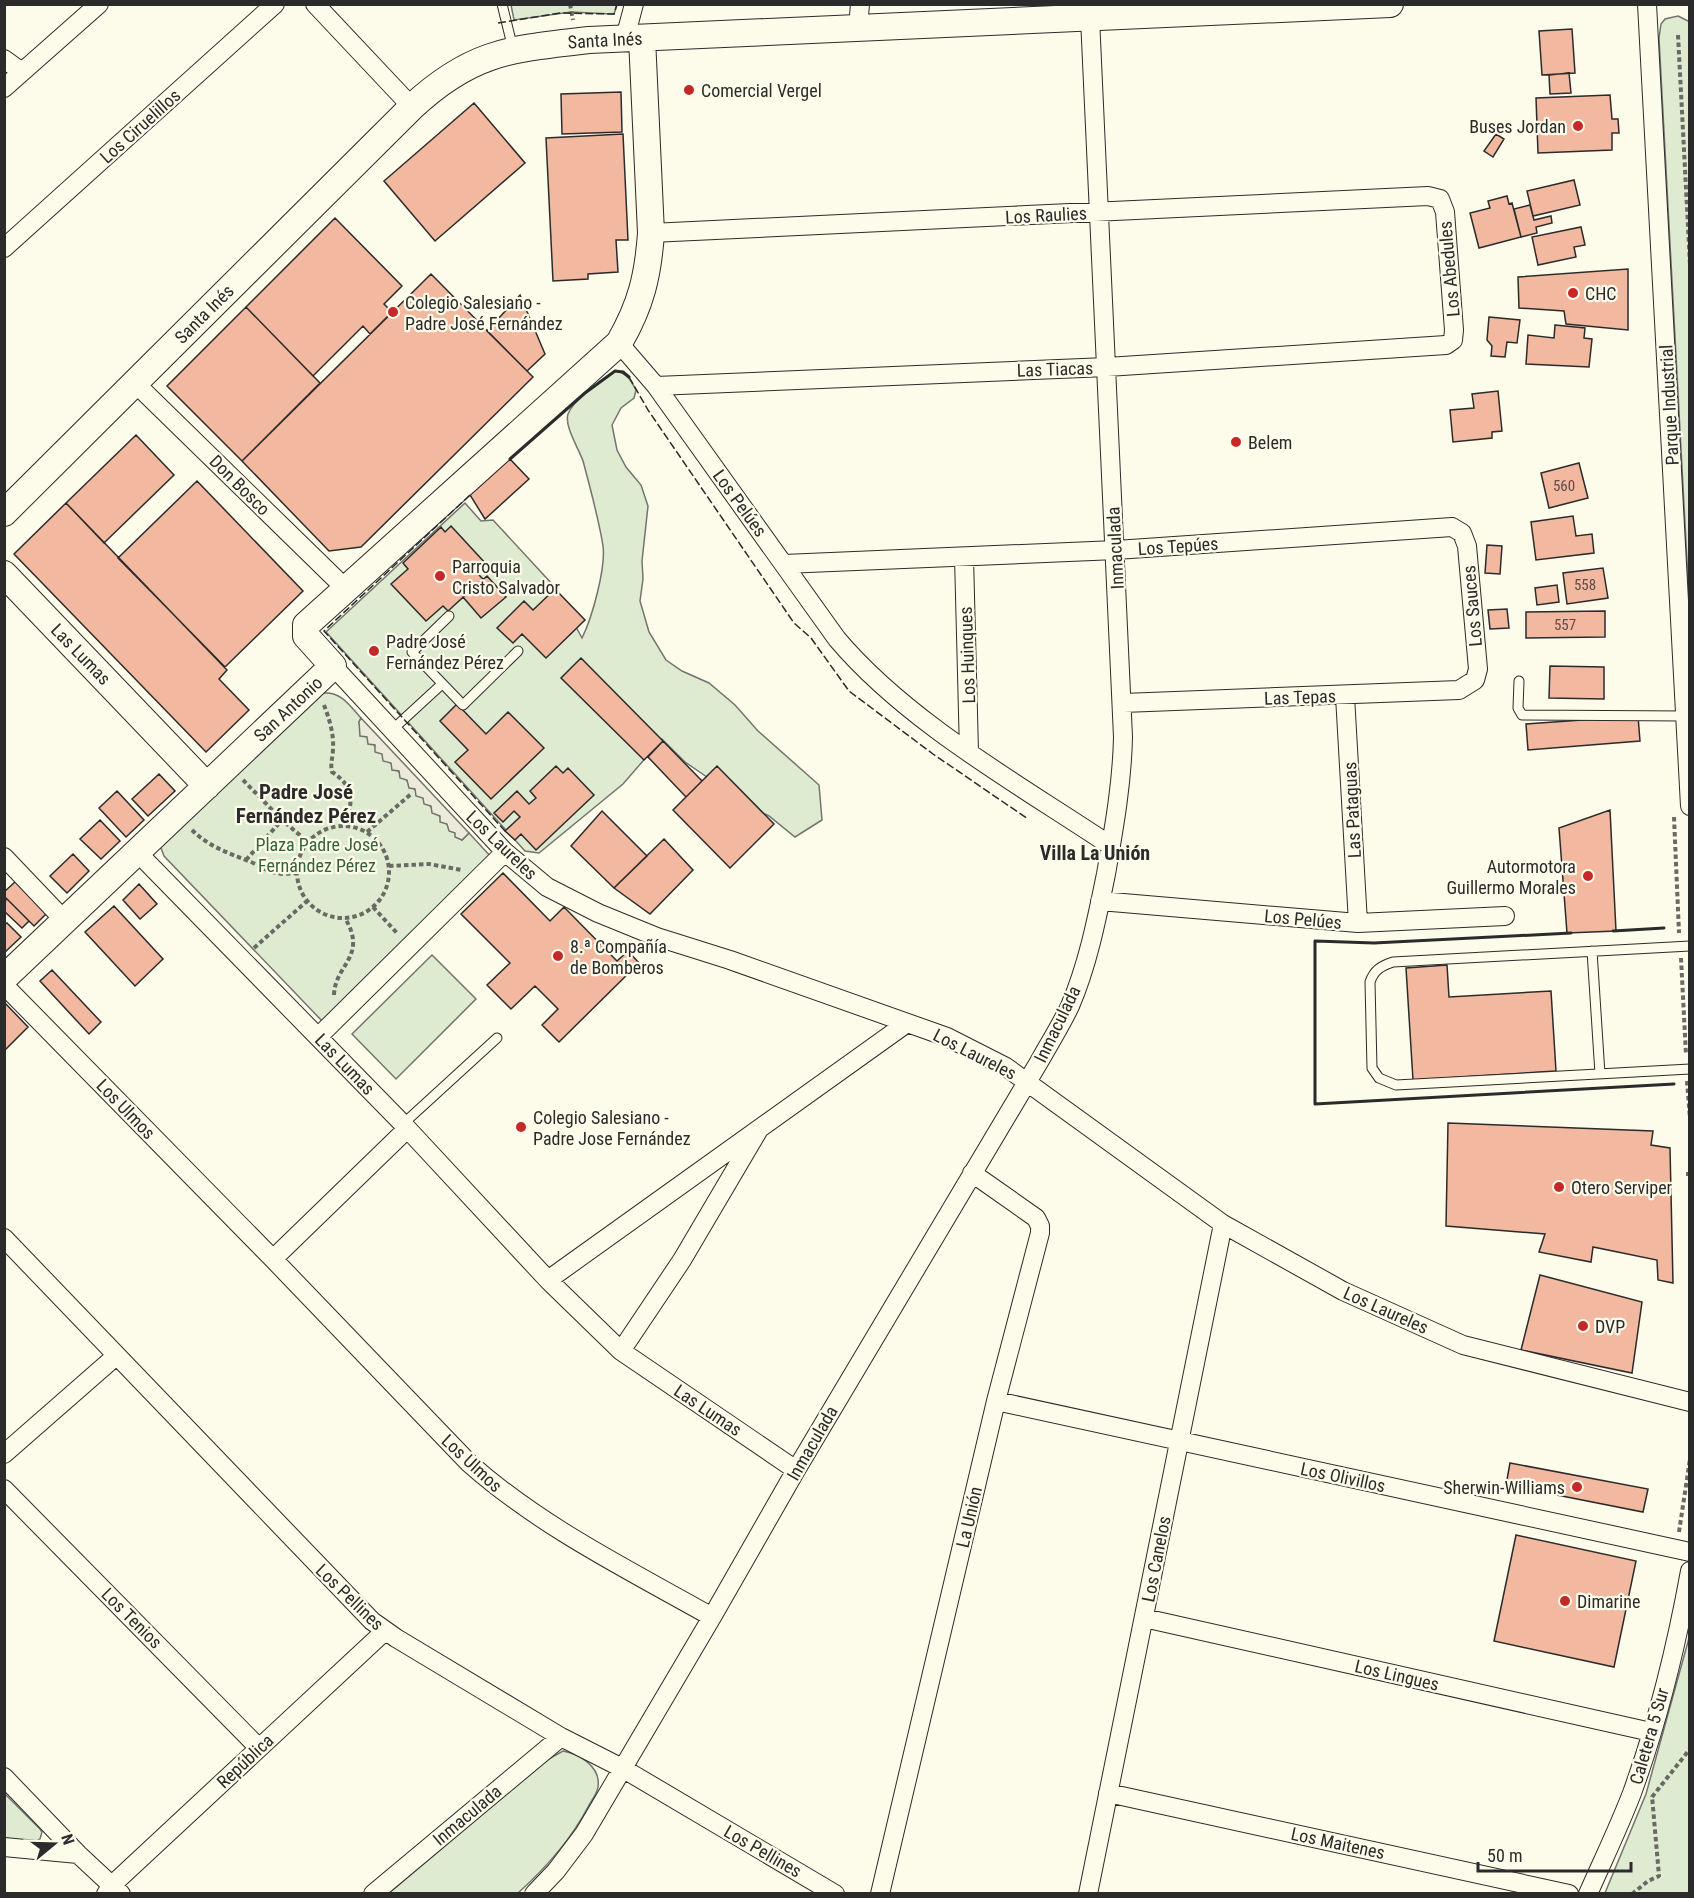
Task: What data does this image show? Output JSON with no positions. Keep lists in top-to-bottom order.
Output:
{
  "streets": {
    "main road": ["Santa Inés", "Las Lumas", "San Antonio"],
    "street": [
      "Los Ciruelillos",
      "Los Raulies",
      "Los Abedules",
      "Las Tiacas",
      "Parque Industrial",
      "Don Bosco",
      "Los Pelúes",
      "Los Tepúes",
      "Inmaculada",
      "Los Sauces",
      "Los Huinques",
      "Las Tepas",
      "Las Pataguas",
      "Los Laureles",
      "Los Ulmos",
      "Los Olivillos",
      "La Unión",
      "Los Canelos",
      "Los Pellines",
      "Los Tenios",
      "Los Lingues",
      "Caletera 5 Sur",
      "República",
      "Los Maitenes"
    ]
  },
  "crossings": [
    ["Santa Inés", "Don Bosco"],
    ["Santa Inés", "Inmaculada"],
    ["Los Raulies", "Los Abedules"],
    ["Los Raulies", "Inmaculada"],
    ["Los Abedules", "Las Tiacas"],
    ["Las Tiacas", "Los Pelúes"],
    ["Las Tiacas", "Inmaculada"],
    ["Don Bosco", "San Antonio"],
    ["Los Pelúes", "Los Tepúes"],
    ["Los Pelúes", "Inmaculada"],
    ["Los Pelúes", "Los Huinques"],
    ["Los Pelúes", "San Antonio"],
    ["Los Pelúes", "Las Pataguas"],
    ["Los Tepúes", "Inmaculada"],
    ["Los Tepúes", "Los Sauces"],
    ["Los Tepúes", "Los Huinques"],
    ["Inmaculada", "Las Lumas"],
    ["Inmaculada", "Las Tepas"],
    ["Inmaculada", "Los Laureles"],
    ["Inmaculada", "Los Ulmos"],
    ["Inmaculada", "La Unión"],
    ["Inmaculada", "Los Pellines"],
    ["Los Sauces", "Las Tepas"],
    ["Las Lumas", "San Antonio"],
    ["Las Tepas", "Las Pataguas"],
    ["San Antonio", "Los Laureles"],
    ["Los Laureles", "Los Canelos"],
    ["Los Olivillos", "La Unión"],
    ["Los Olivillos", "Los Canelos"],
    ["Los Canelos", "Los Lingues"],
    ["Los Canelos", "Los Maitenes"],
    ["Los Pellines", "República"],
    ["Los Tenios", "República"],
    ["Los Lingues", "Caletera 5 Sur"]
  ],
  "districts": ["Padre José Fernández Pérez", "Villa La Unión"],
  "parks": ["Plaza Padre José Fernández Pérez"],
  "places": [
    "Comercial Vergel",
    "Buses Jordan",
    "CHC",
    "Colegio Salesiano - Padre José Fernández",
    "Belem",
    "Parroquia Cristo Salvador",
    "Padre José Fernández Pérez",
    "Autormotora Guillermo Morales",
    "8.ª Compañía de Bomberos",
    "Colegio Salesiano - Padre Jose Fernández",
    "Otero Serviper",
    "DVP",
    "Sherwin-Williams",
    "Dimarine"
  ],
  "house_numbers": ["560", "558", "557"],
  "scale_bar": "50 m",
  "north": "right"
}
